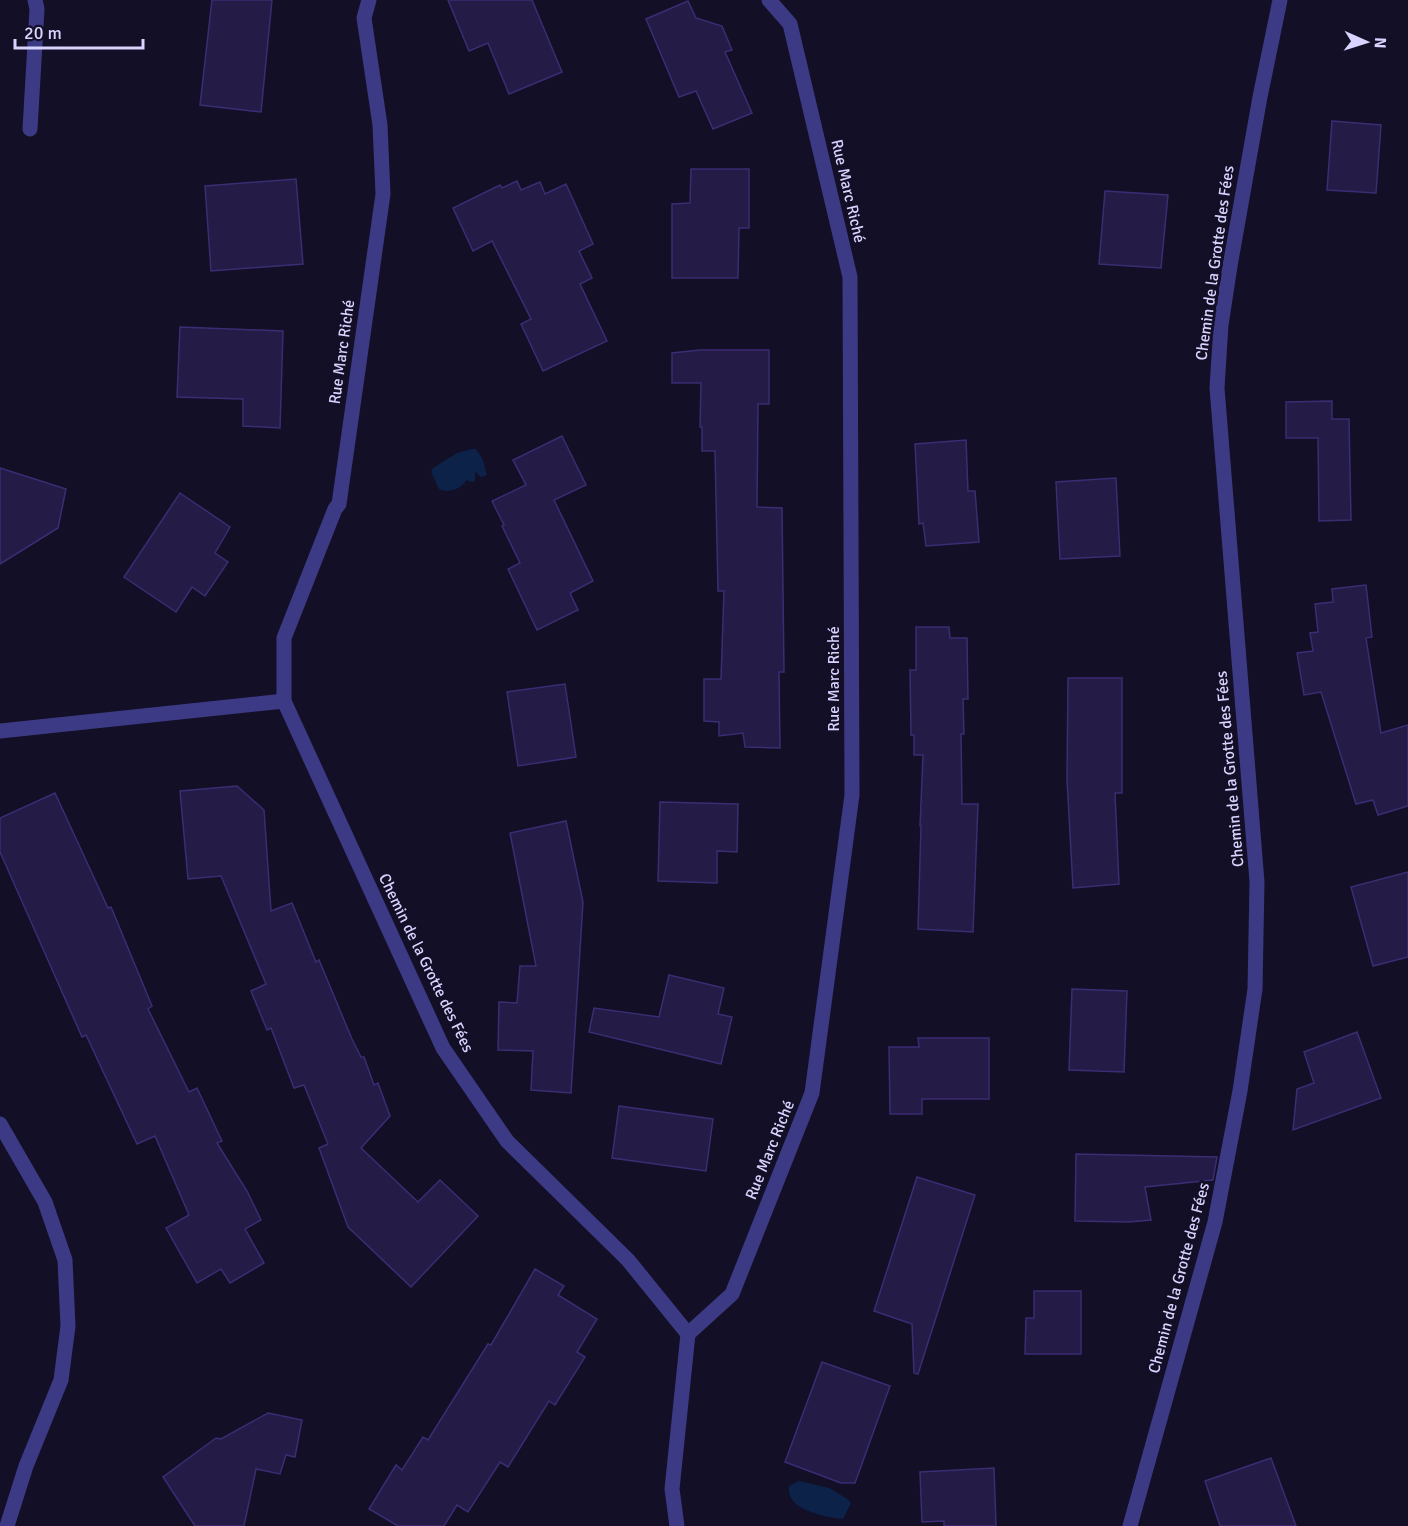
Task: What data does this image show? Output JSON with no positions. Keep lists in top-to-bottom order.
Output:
{
  "streets": {
    "street": ["Rue Marc Riché", "Chemin de la Grotte des Fées"]
  },
  "crossings": [
    ["Rue Marc Riché", "Chemin de la Grotte des Fées"]
  ],
  "scale_bar": "20 m",
  "north": "right"
}
